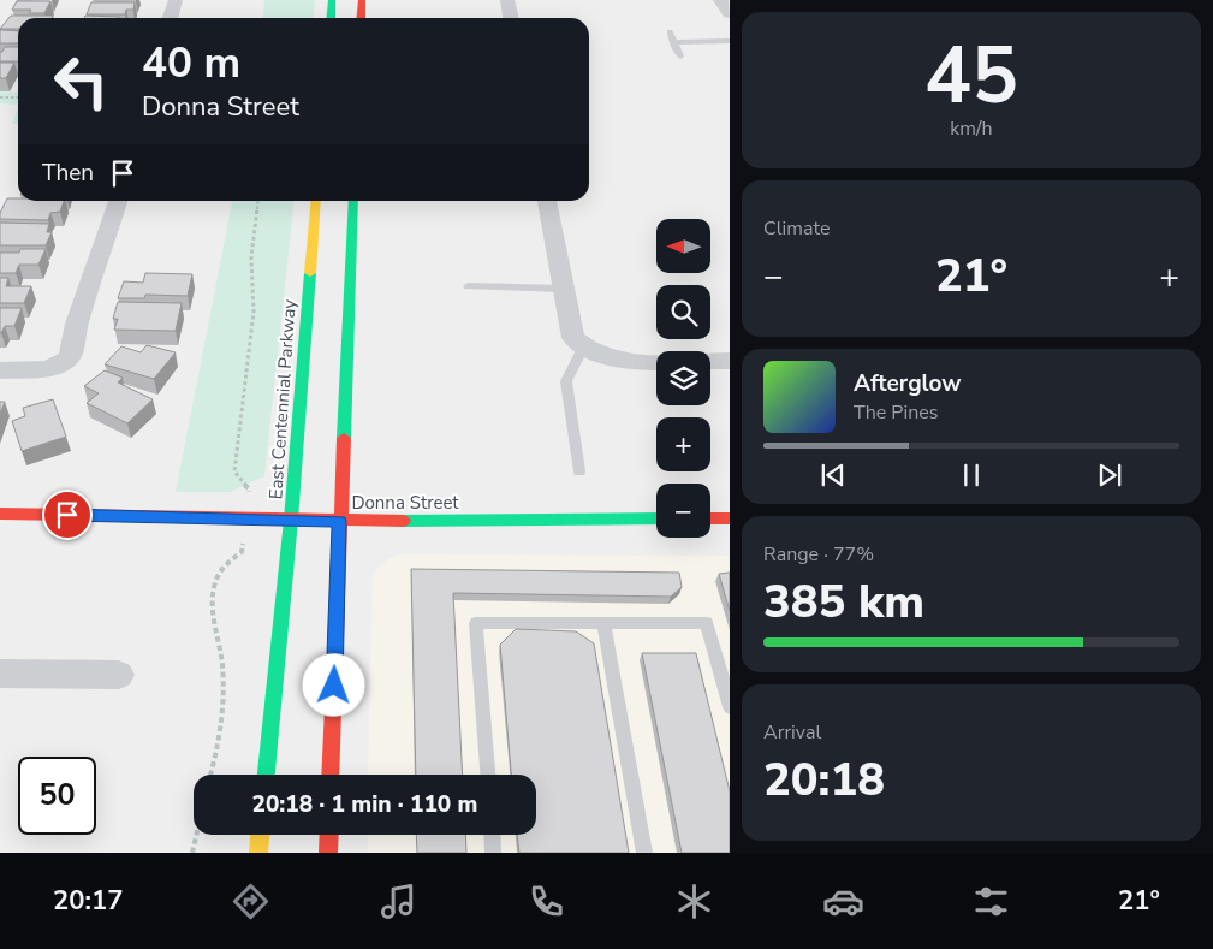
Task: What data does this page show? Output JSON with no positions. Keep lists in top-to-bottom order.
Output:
{
  "streets": {
    "main road": ["East Centennial Parkway", "Donna Street"]
  },
  "crossings": [
    ["East Centennial Parkway", "Donna Street"]
  ],
  "north": "left",
  "page": {
    "tile": [
      ["45", "km/h"],
      "Climate",
      ["Range · 77%", "385 km"],
      ["Arrival", "20:18"]
    ],
    "turn": ["40 m", "Donna Street"],
    "then": "Then",
    "map_buttons": ["+", "−"],
    "heat": ["−", "21°", "+"],
    "song": ["Afterglow", "The Pines"],
    "limit": "50",
    "trip": "20:18 · 1 min · 110 m",
    "tabs": ["20:17", "21°"]
  }
}
